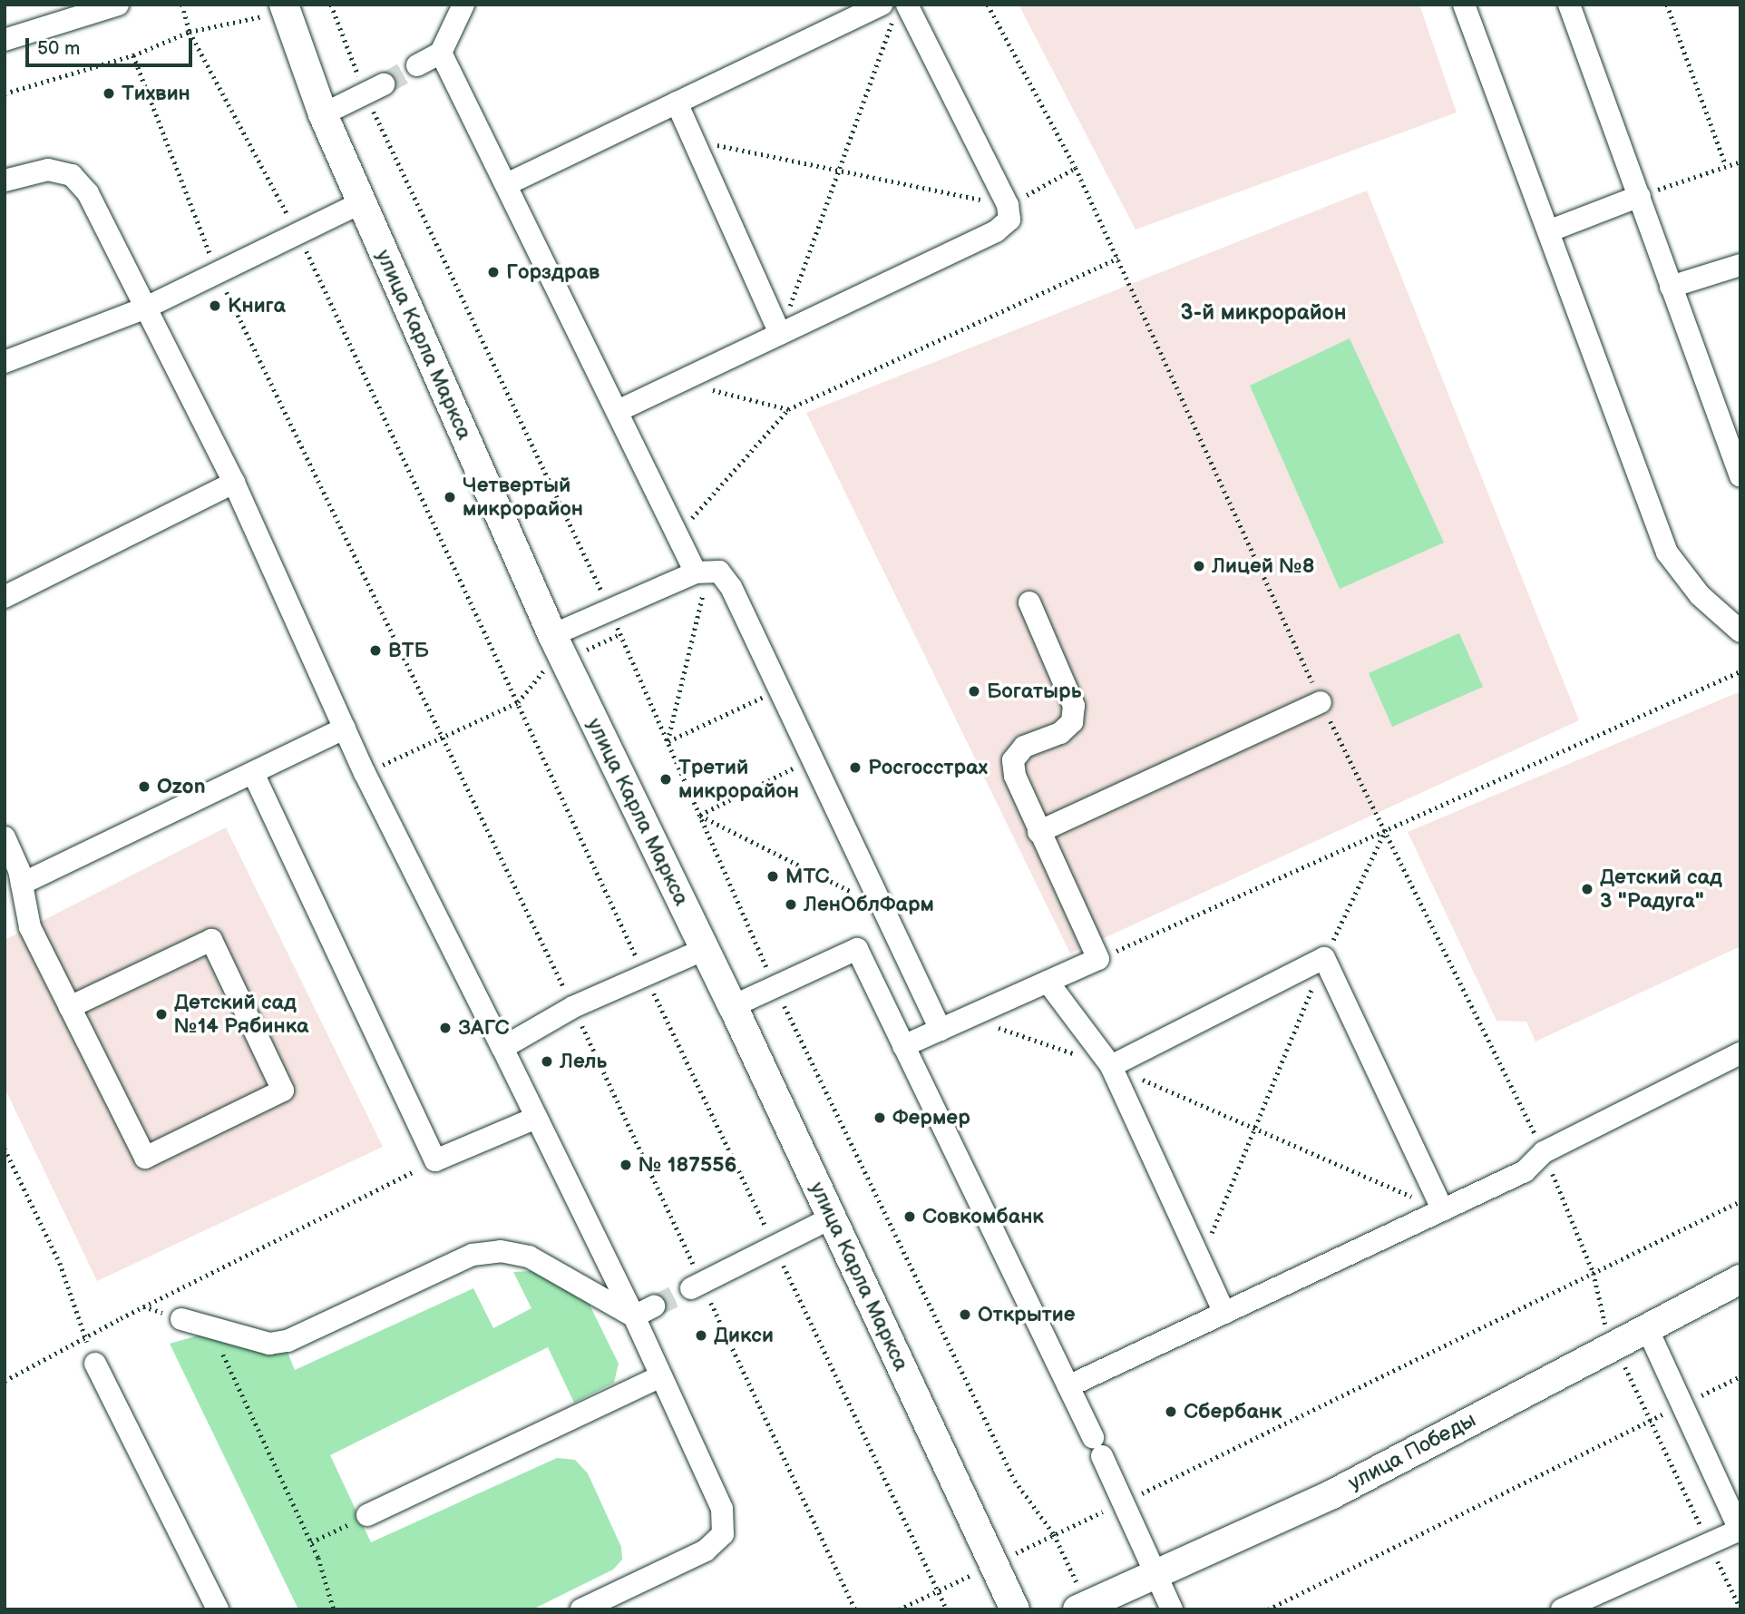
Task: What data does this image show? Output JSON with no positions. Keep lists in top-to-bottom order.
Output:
{
  "streets": {
    "main road": ["улица Карла Маркса", "улица Победы"]
  },
  "districts": ["3-й микрорайон"],
  "places": [
    "Тихвин",
    "Горздрав",
    "Книга",
    "Четвертый микрорайон",
    "Лицей №8",
    "ВТБ",
    "Богатырь",
    "Росгосстрах",
    "Третий микрорайон",
    "Ozon",
    "МТС",
    "Детский сад 3 \"Радуга\"",
    "ЛенОблФарм",
    "Детский сад №14 Рябинка",
    "ЗАГС",
    "Лель",
    "Фермер",
    "№ 187556",
    "Совкомбанк",
    "Открытие",
    "Дикси",
    "Сбербанк"
  ],
  "scale_bar": "50 m"
}
